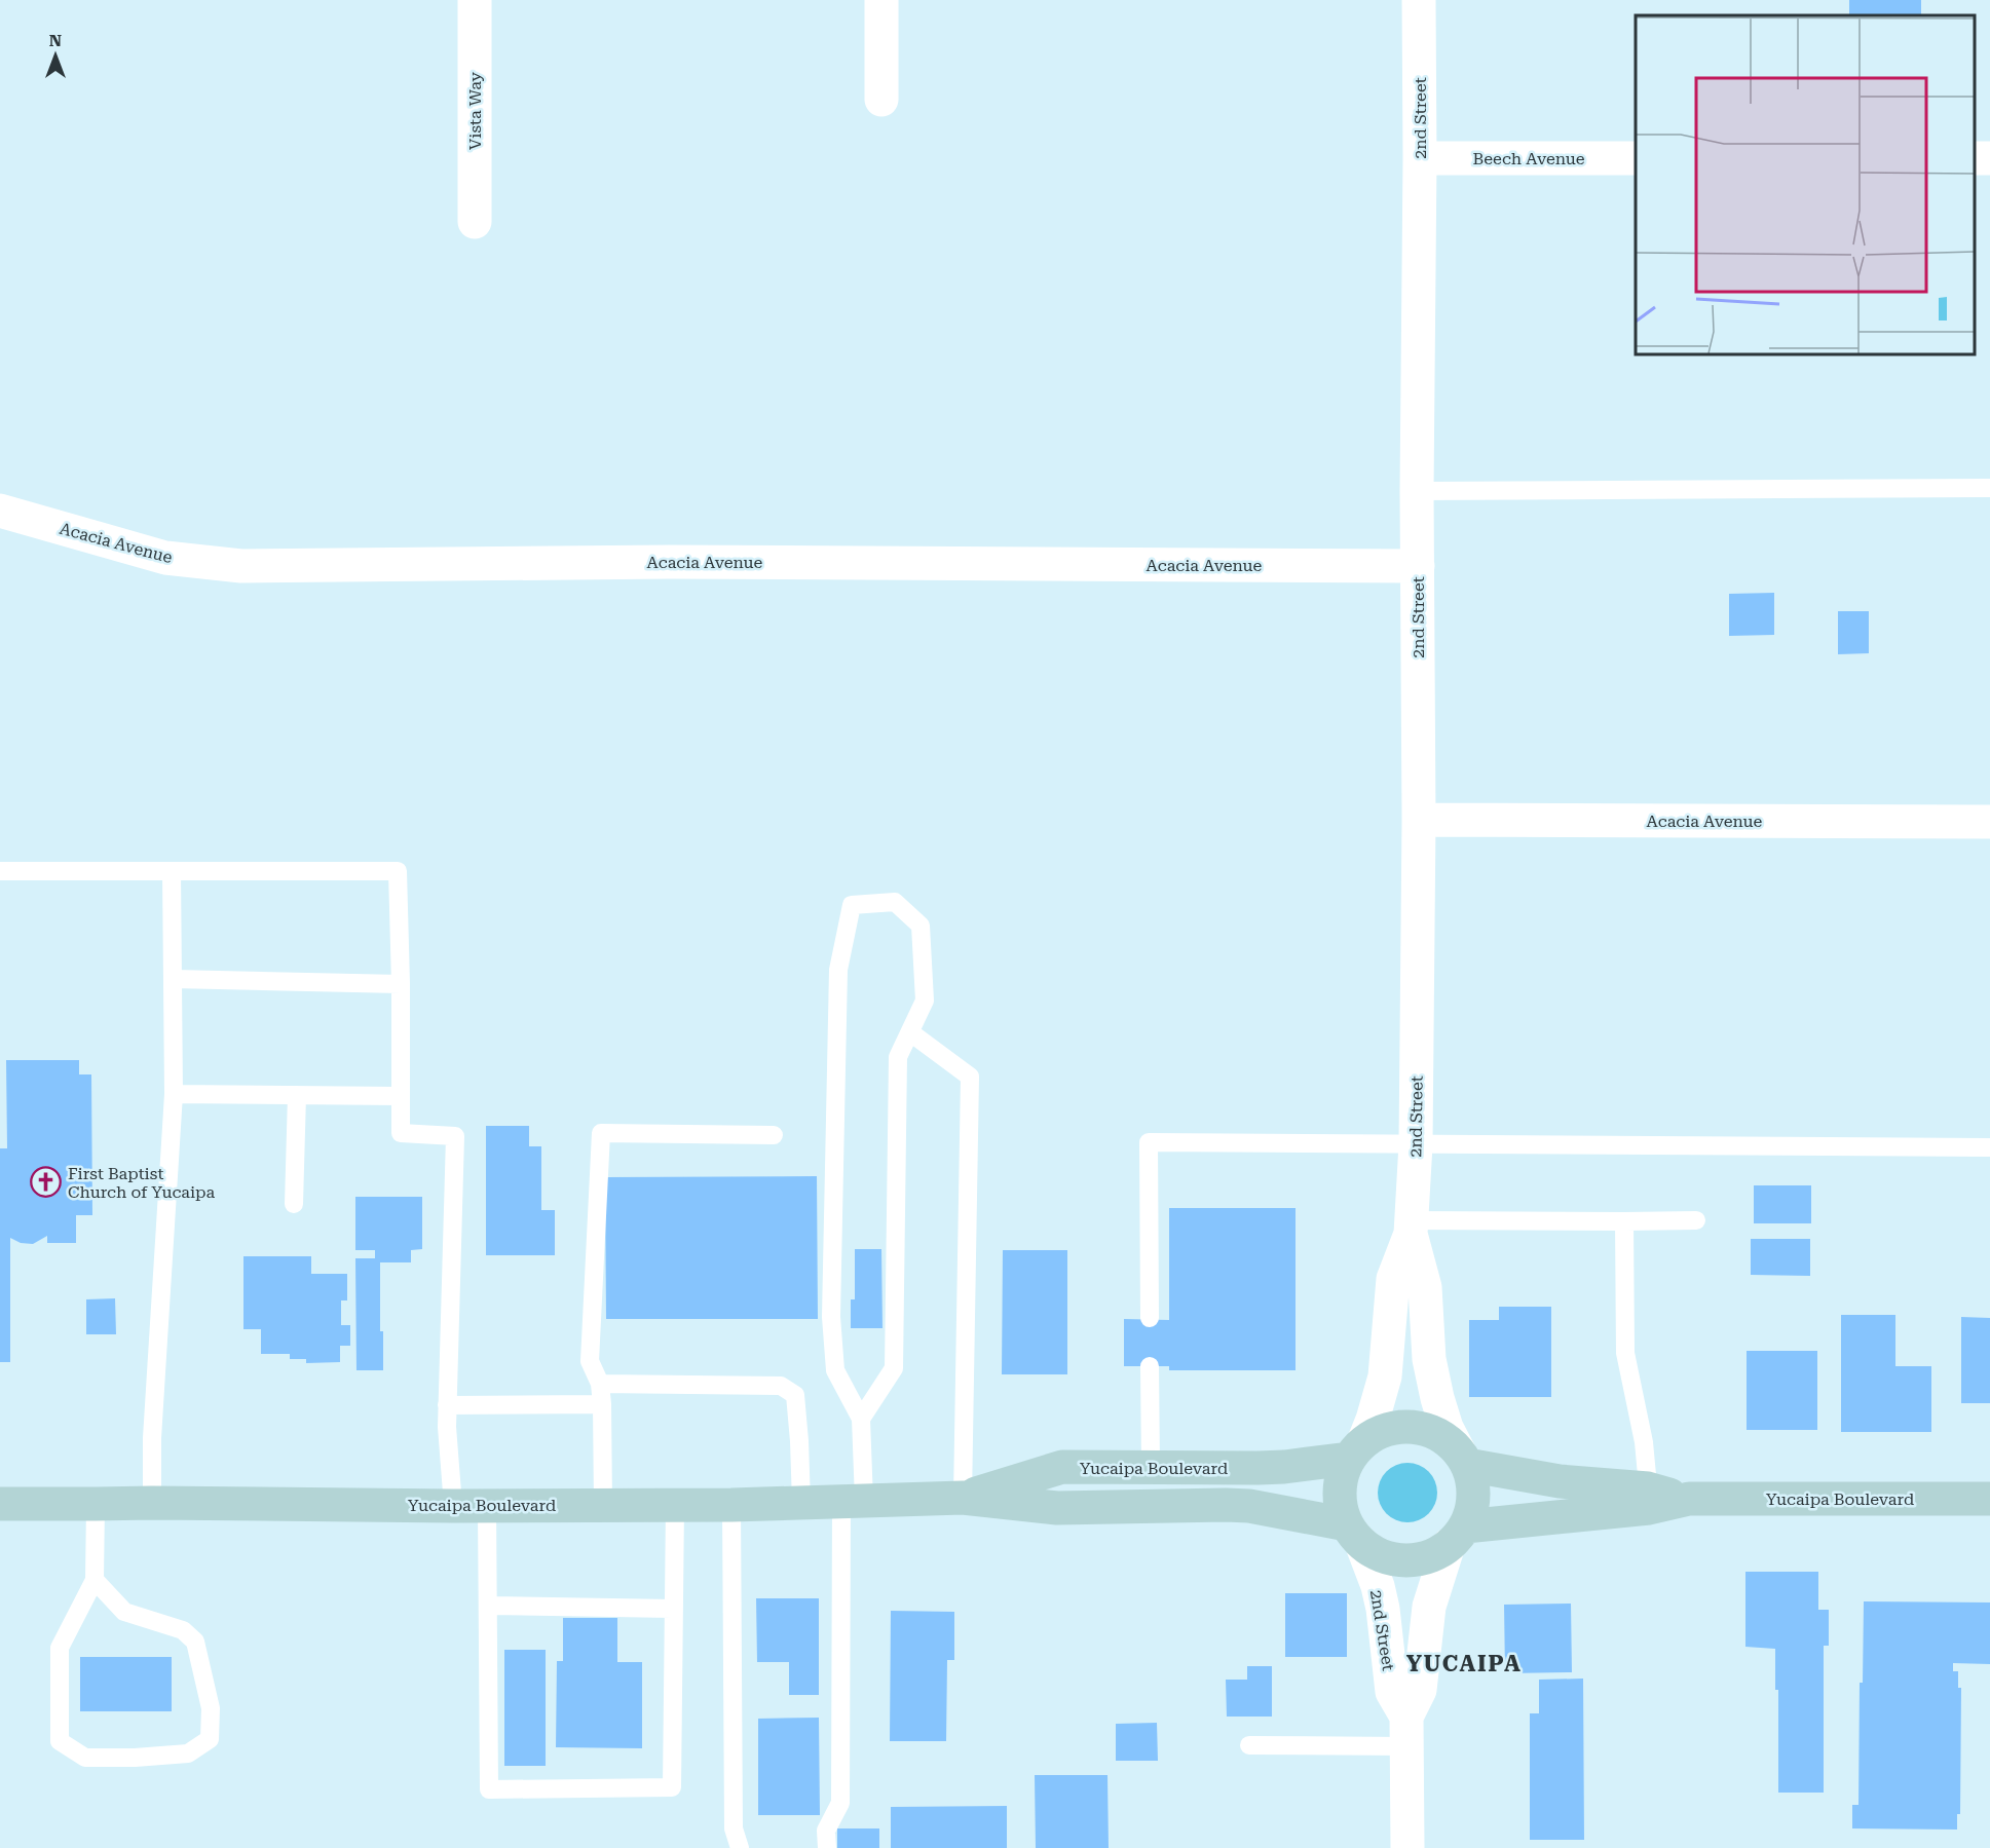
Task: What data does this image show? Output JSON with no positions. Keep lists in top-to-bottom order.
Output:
{
  "streets": {
    "main road": ["Yucaipa Boulevard"],
    "street": [
      "Vista Way",
      "2nd Street",
      "Beech Avenue",
      "Acacia Avenue"
    ]
  },
  "crossings": [
    ["2nd Street", "Beech Avenue"],
    ["2nd Street", "Acacia Avenue"],
    ["2nd Street", "Yucaipa Boulevard"]
  ],
  "districts": ["YUCAIPA"],
  "places": {
    "church": ["First Baptist Church of Yucaipa"]
  },
  "north": "top"
}
